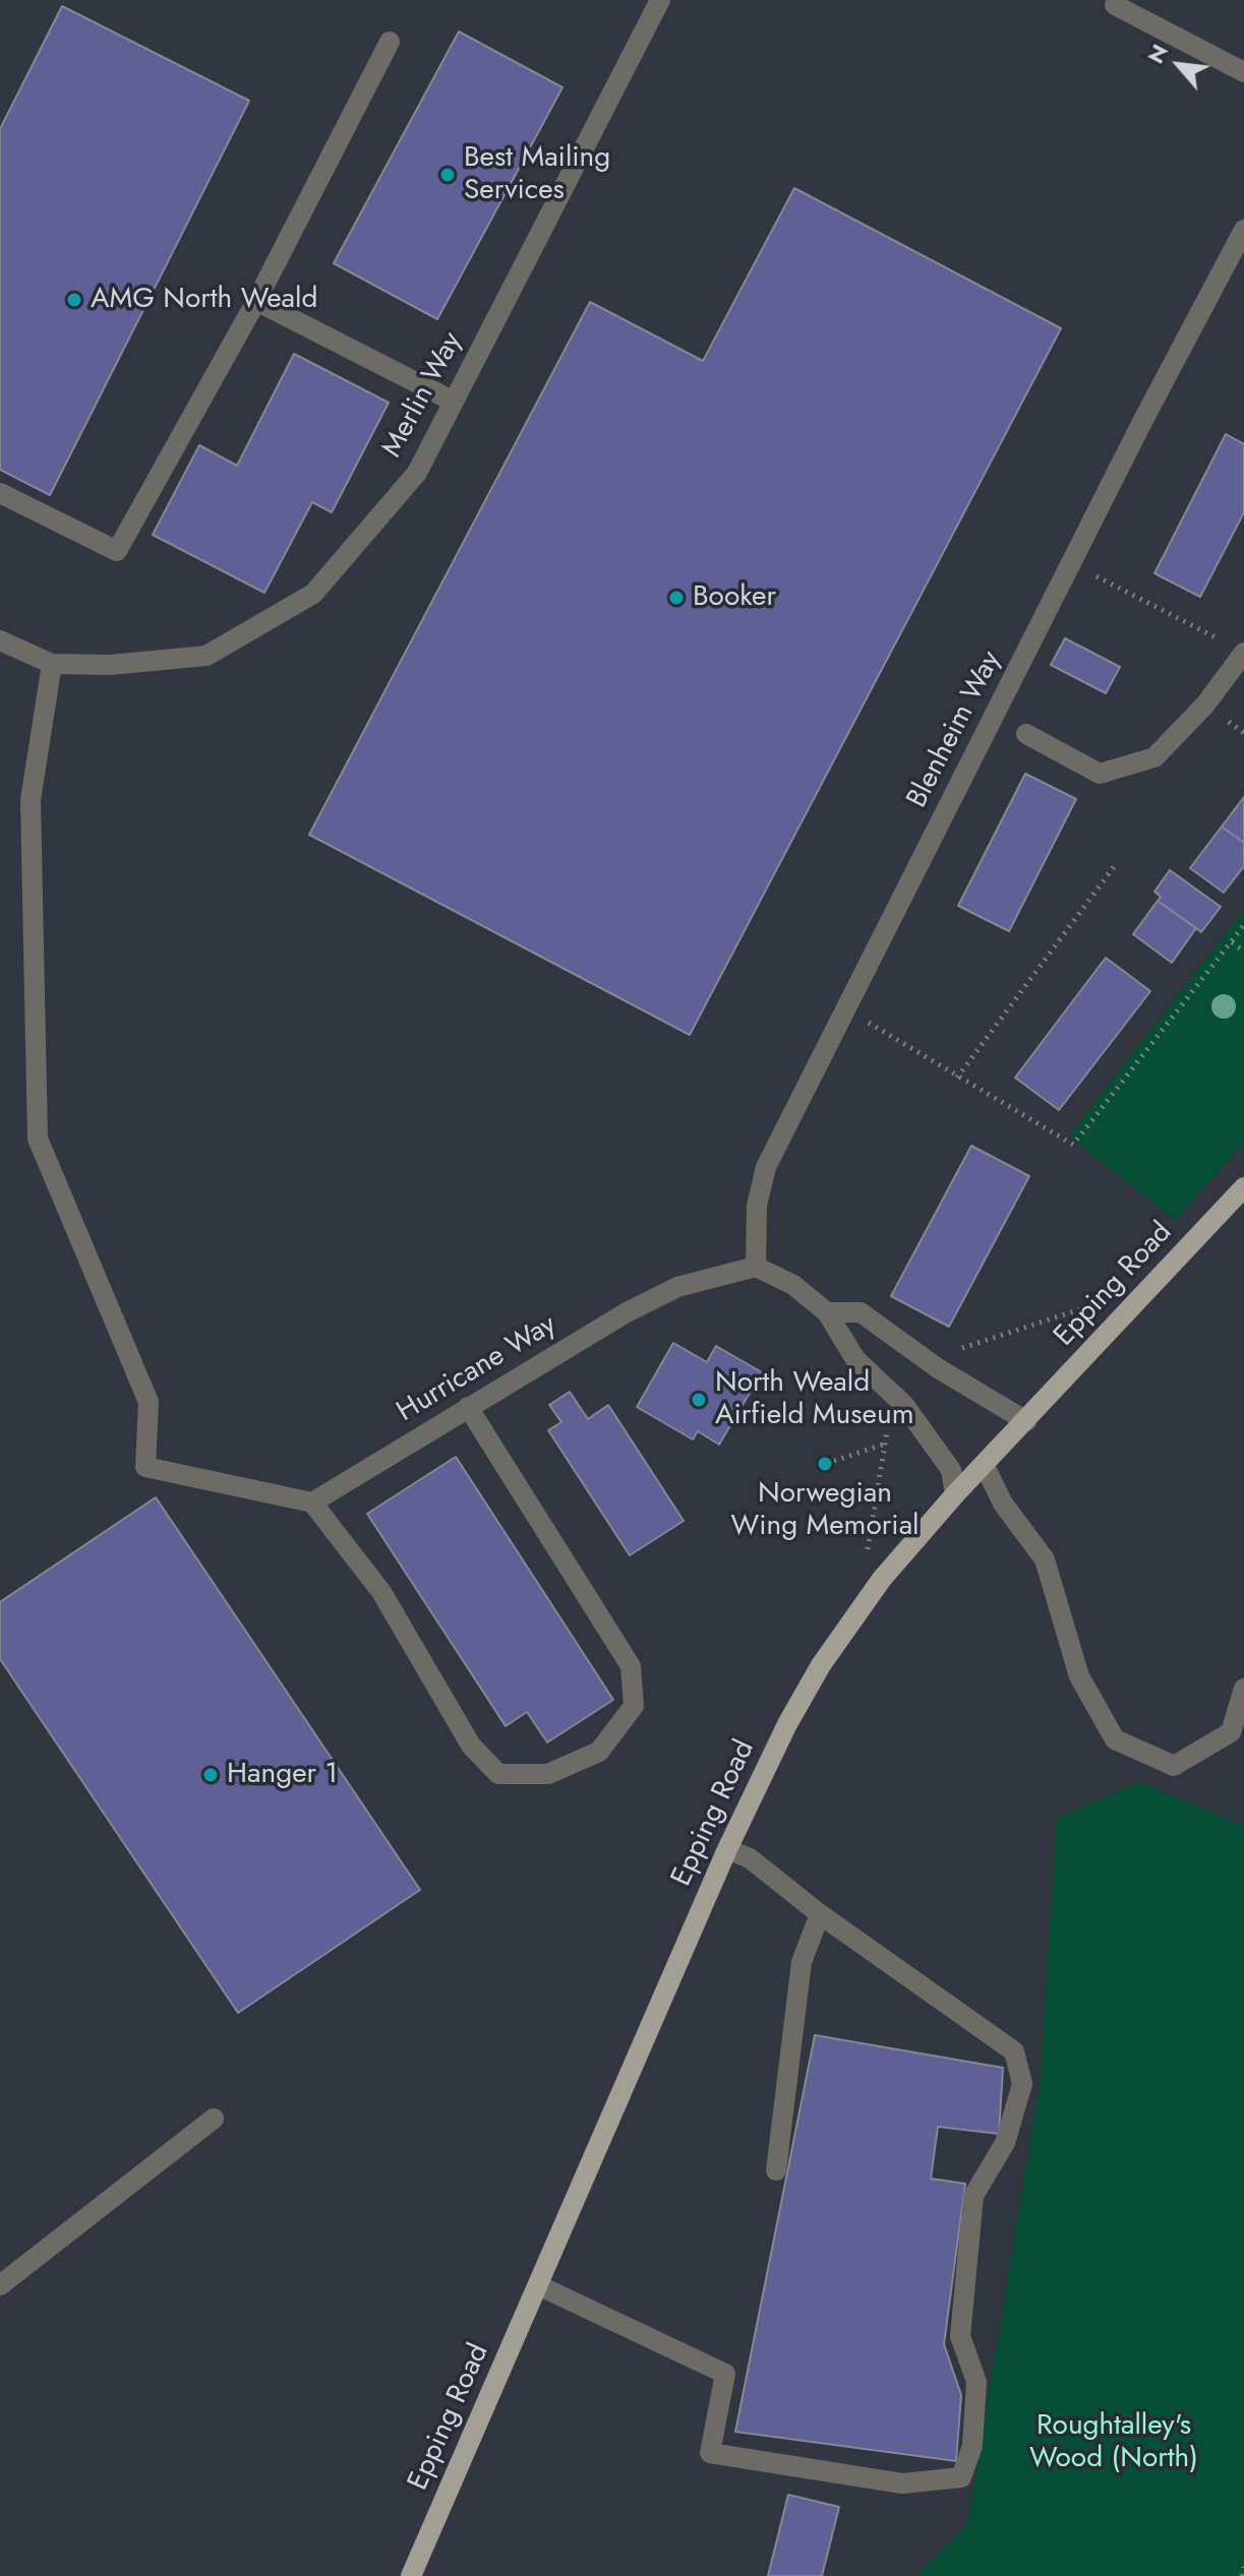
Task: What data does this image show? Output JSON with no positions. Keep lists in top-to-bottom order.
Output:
{
  "streets": {
    "main road": ["Epping Road"],
    "street": ["Merlin Way", "Blenheim Way", "Hurricane Way"]
  },
  "crossings": [
    ["Blenheim Way", "Hurricane Way"]
  ],
  "parks": ["Roughtalley's Wood (North)"],
  "places": [
    "Best Mailing Services",
    "AMG North Weald",
    "Booker",
    "North Weald Airfield Museum",
    "Norwegian Wing Memorial",
    "Hanger 1"
  ],
  "north": "top left"
}
